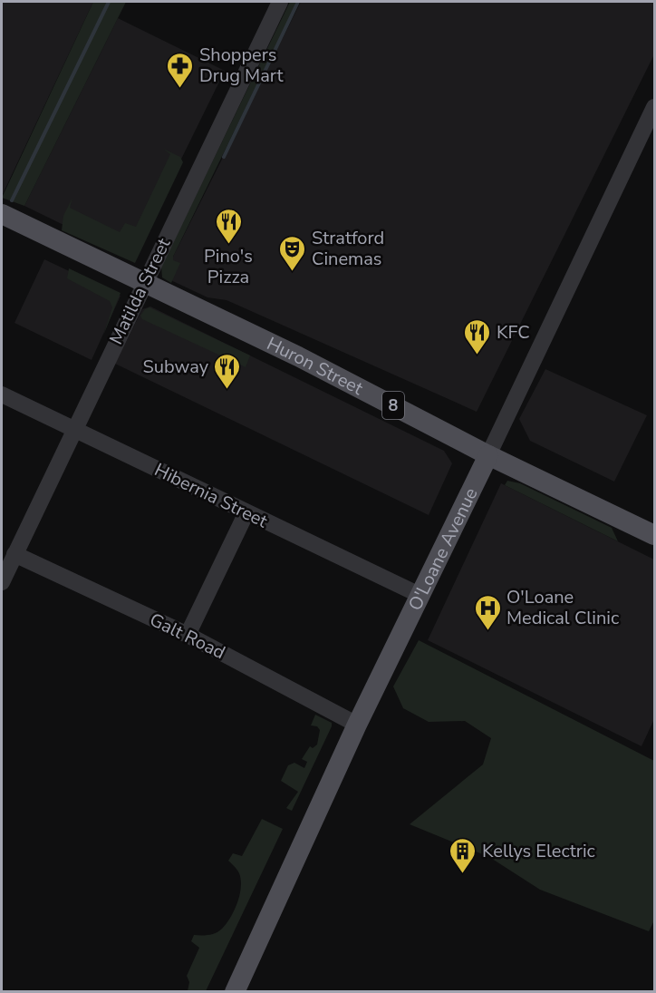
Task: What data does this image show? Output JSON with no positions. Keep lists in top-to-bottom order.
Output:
{
  "streets": {
    "main road": ["Huron Street", "8", "O'Loane Avenue"],
    "street": ["Matilda Street", "Hibernia Street", "Galt Road"]
  },
  "crossings": [
    ["Matilda Street", "Huron Street"],
    ["Matilda Street", "Hibernia Street"],
    ["Matilda Street", "Galt Road"],
    ["Huron Street", "O'Loane Avenue"],
    ["Hibernia Street", "O'Loane Avenue"],
    ["O'Loane Avenue", "Galt Road"]
  ],
  "places": {
    "pharmacy": ["Shoppers Drug Mart"],
    "restaurant": ["Pino's Pizza", "KFC", "Subway"],
    "theatre": ["Stratford Cinemas"],
    "hospital": ["O'Loane Medical Clinic"],
    "building": ["Kellys Electric"]
  }
}
